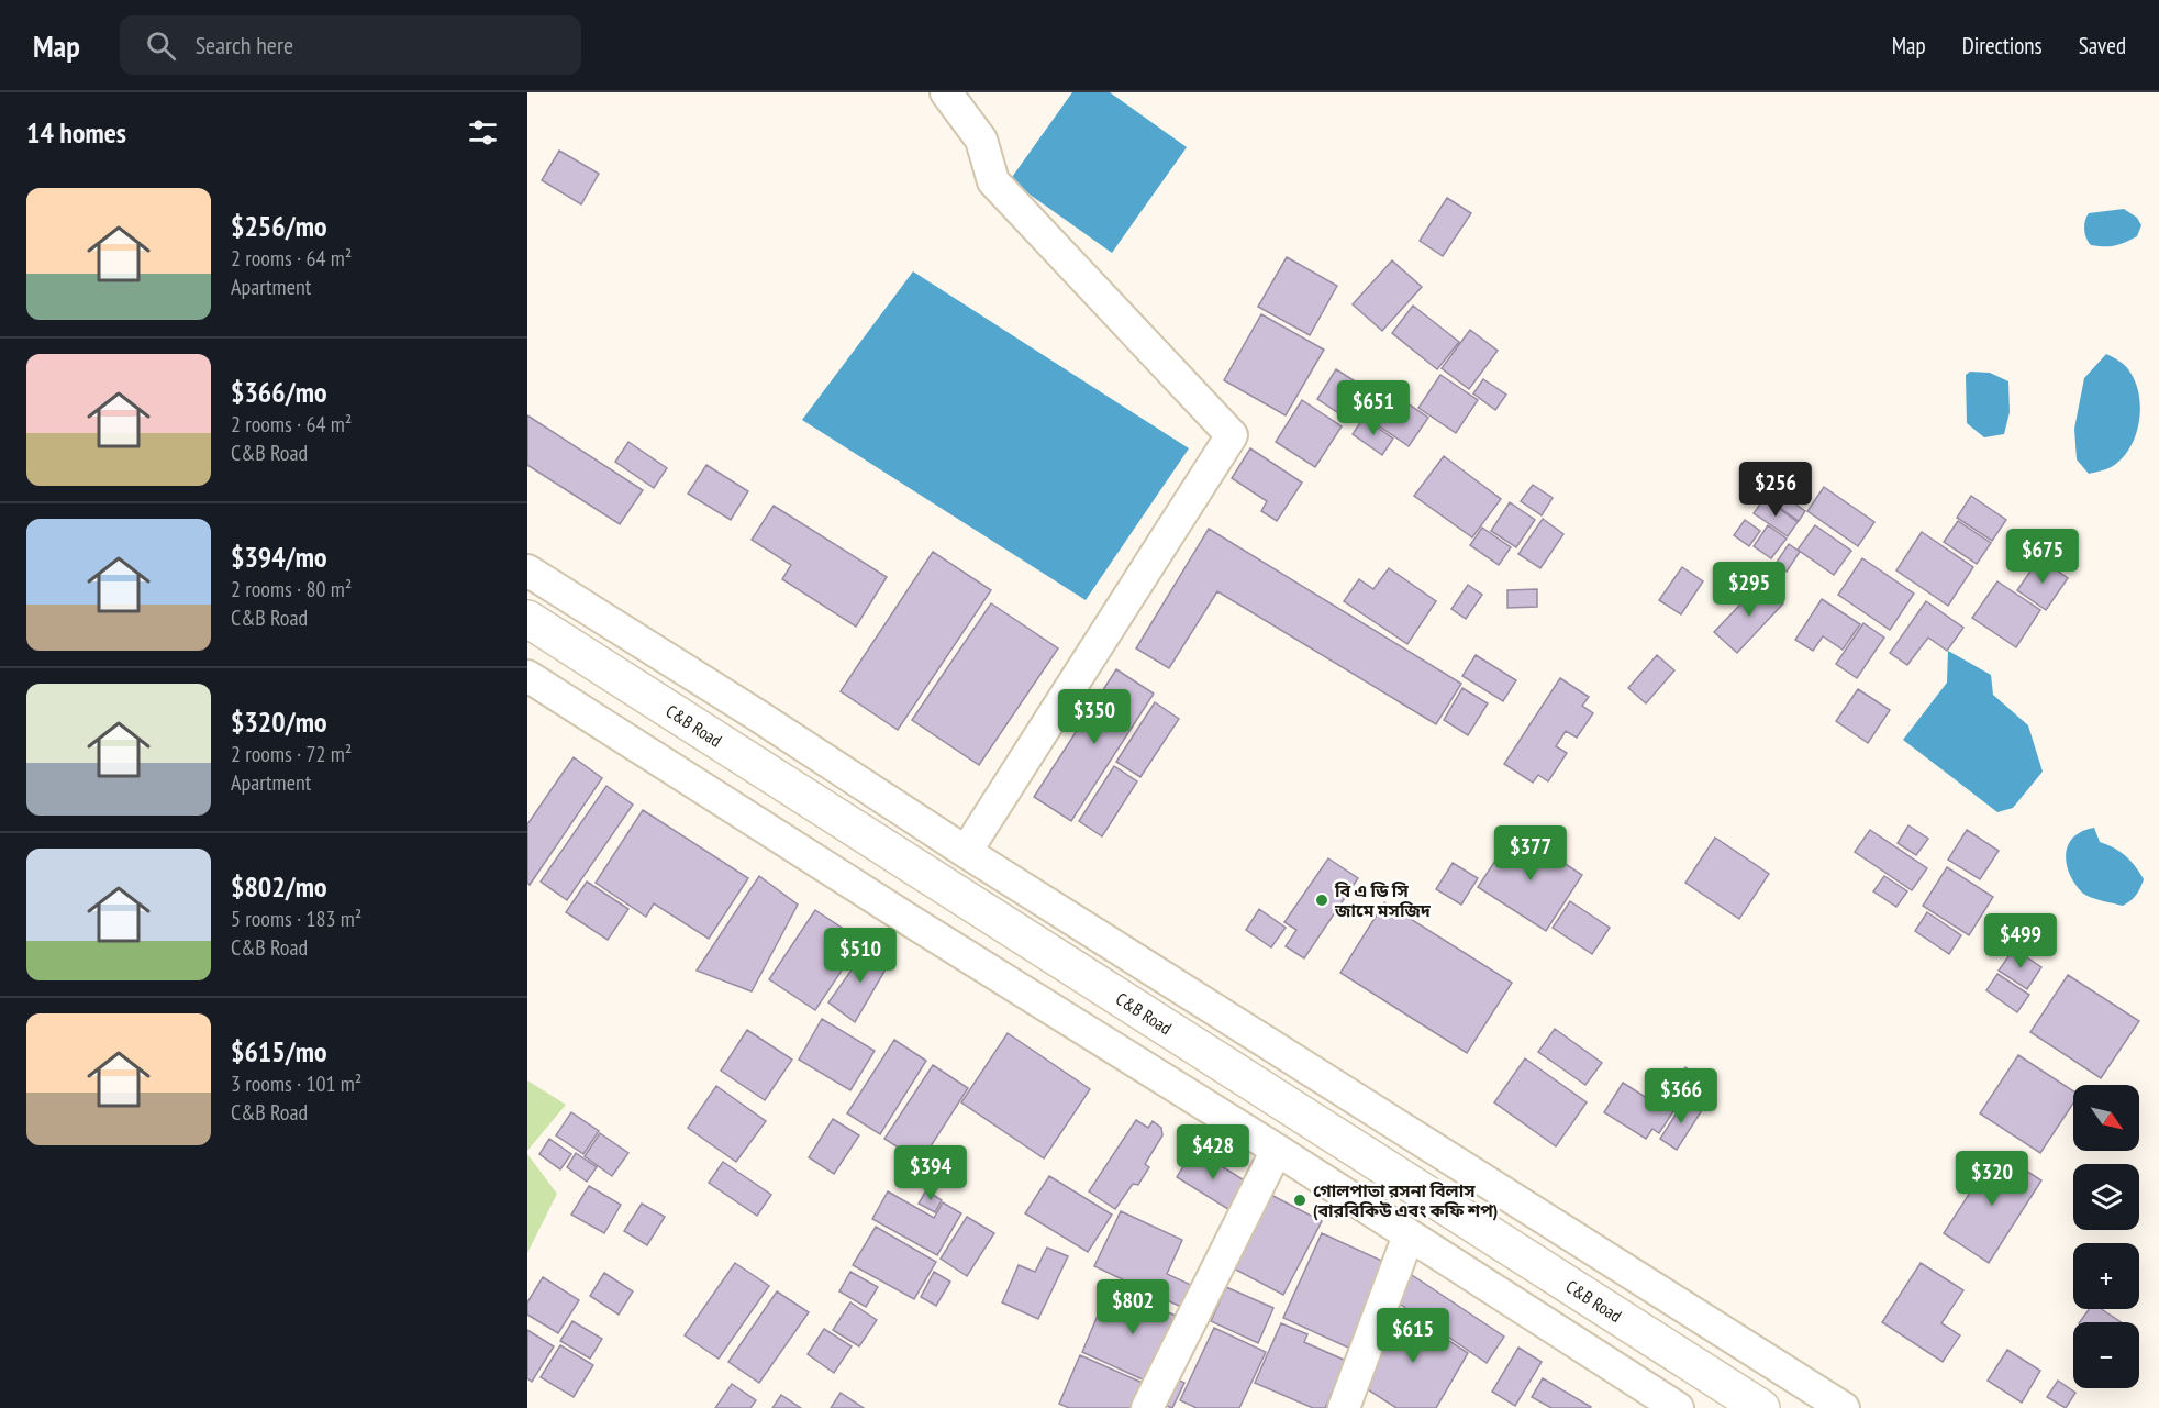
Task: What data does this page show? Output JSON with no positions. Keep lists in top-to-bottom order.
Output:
{
  "streets": {
    "highway": ["C&B Road"]
  },
  "places": ["বি এ ডি সি জামে মসজিদ", "গোলপাতা রসনা বিলাস (বারবিকিউ এবং কফি শপ)"],
  "north": "bottom right",
  "page": {
    "header": "Map",
    "search": "Search here",
    "nav": ["Map", "Directions", "Saved"],
    "heading": "14 homes",
    "list": [
      {
        "name": "$256/mo",
        "note": "2 rooms · 64 m² · Apartment"
      },
      {
        "name": "$366/mo",
        "note": "2 rooms · 64 m² · C&B Road"
      },
      {
        "name": "$394/mo",
        "note": "2 rooms · 80 m² · C&B Road"
      },
      {
        "name": "$320/mo",
        "note": "2 rooms · 72 m² · Apartment"
      },
      {
        "name": "$802/mo",
        "note": "5 rooms · 183 m² · C&B Road"
      },
      {
        "name": "$615/mo",
        "note": "3 rooms · 101 m² · C&B Road"
      }
    ],
    "price": [
      "$651",
      "$256",
      "$675",
      "$295",
      "$350",
      "$377",
      "$499",
      "$510",
      "$366",
      "$428",
      "$394",
      "$320",
      "$802",
      "$615"
    ],
    "map_buttons": ["+", "−"]
  }
}
